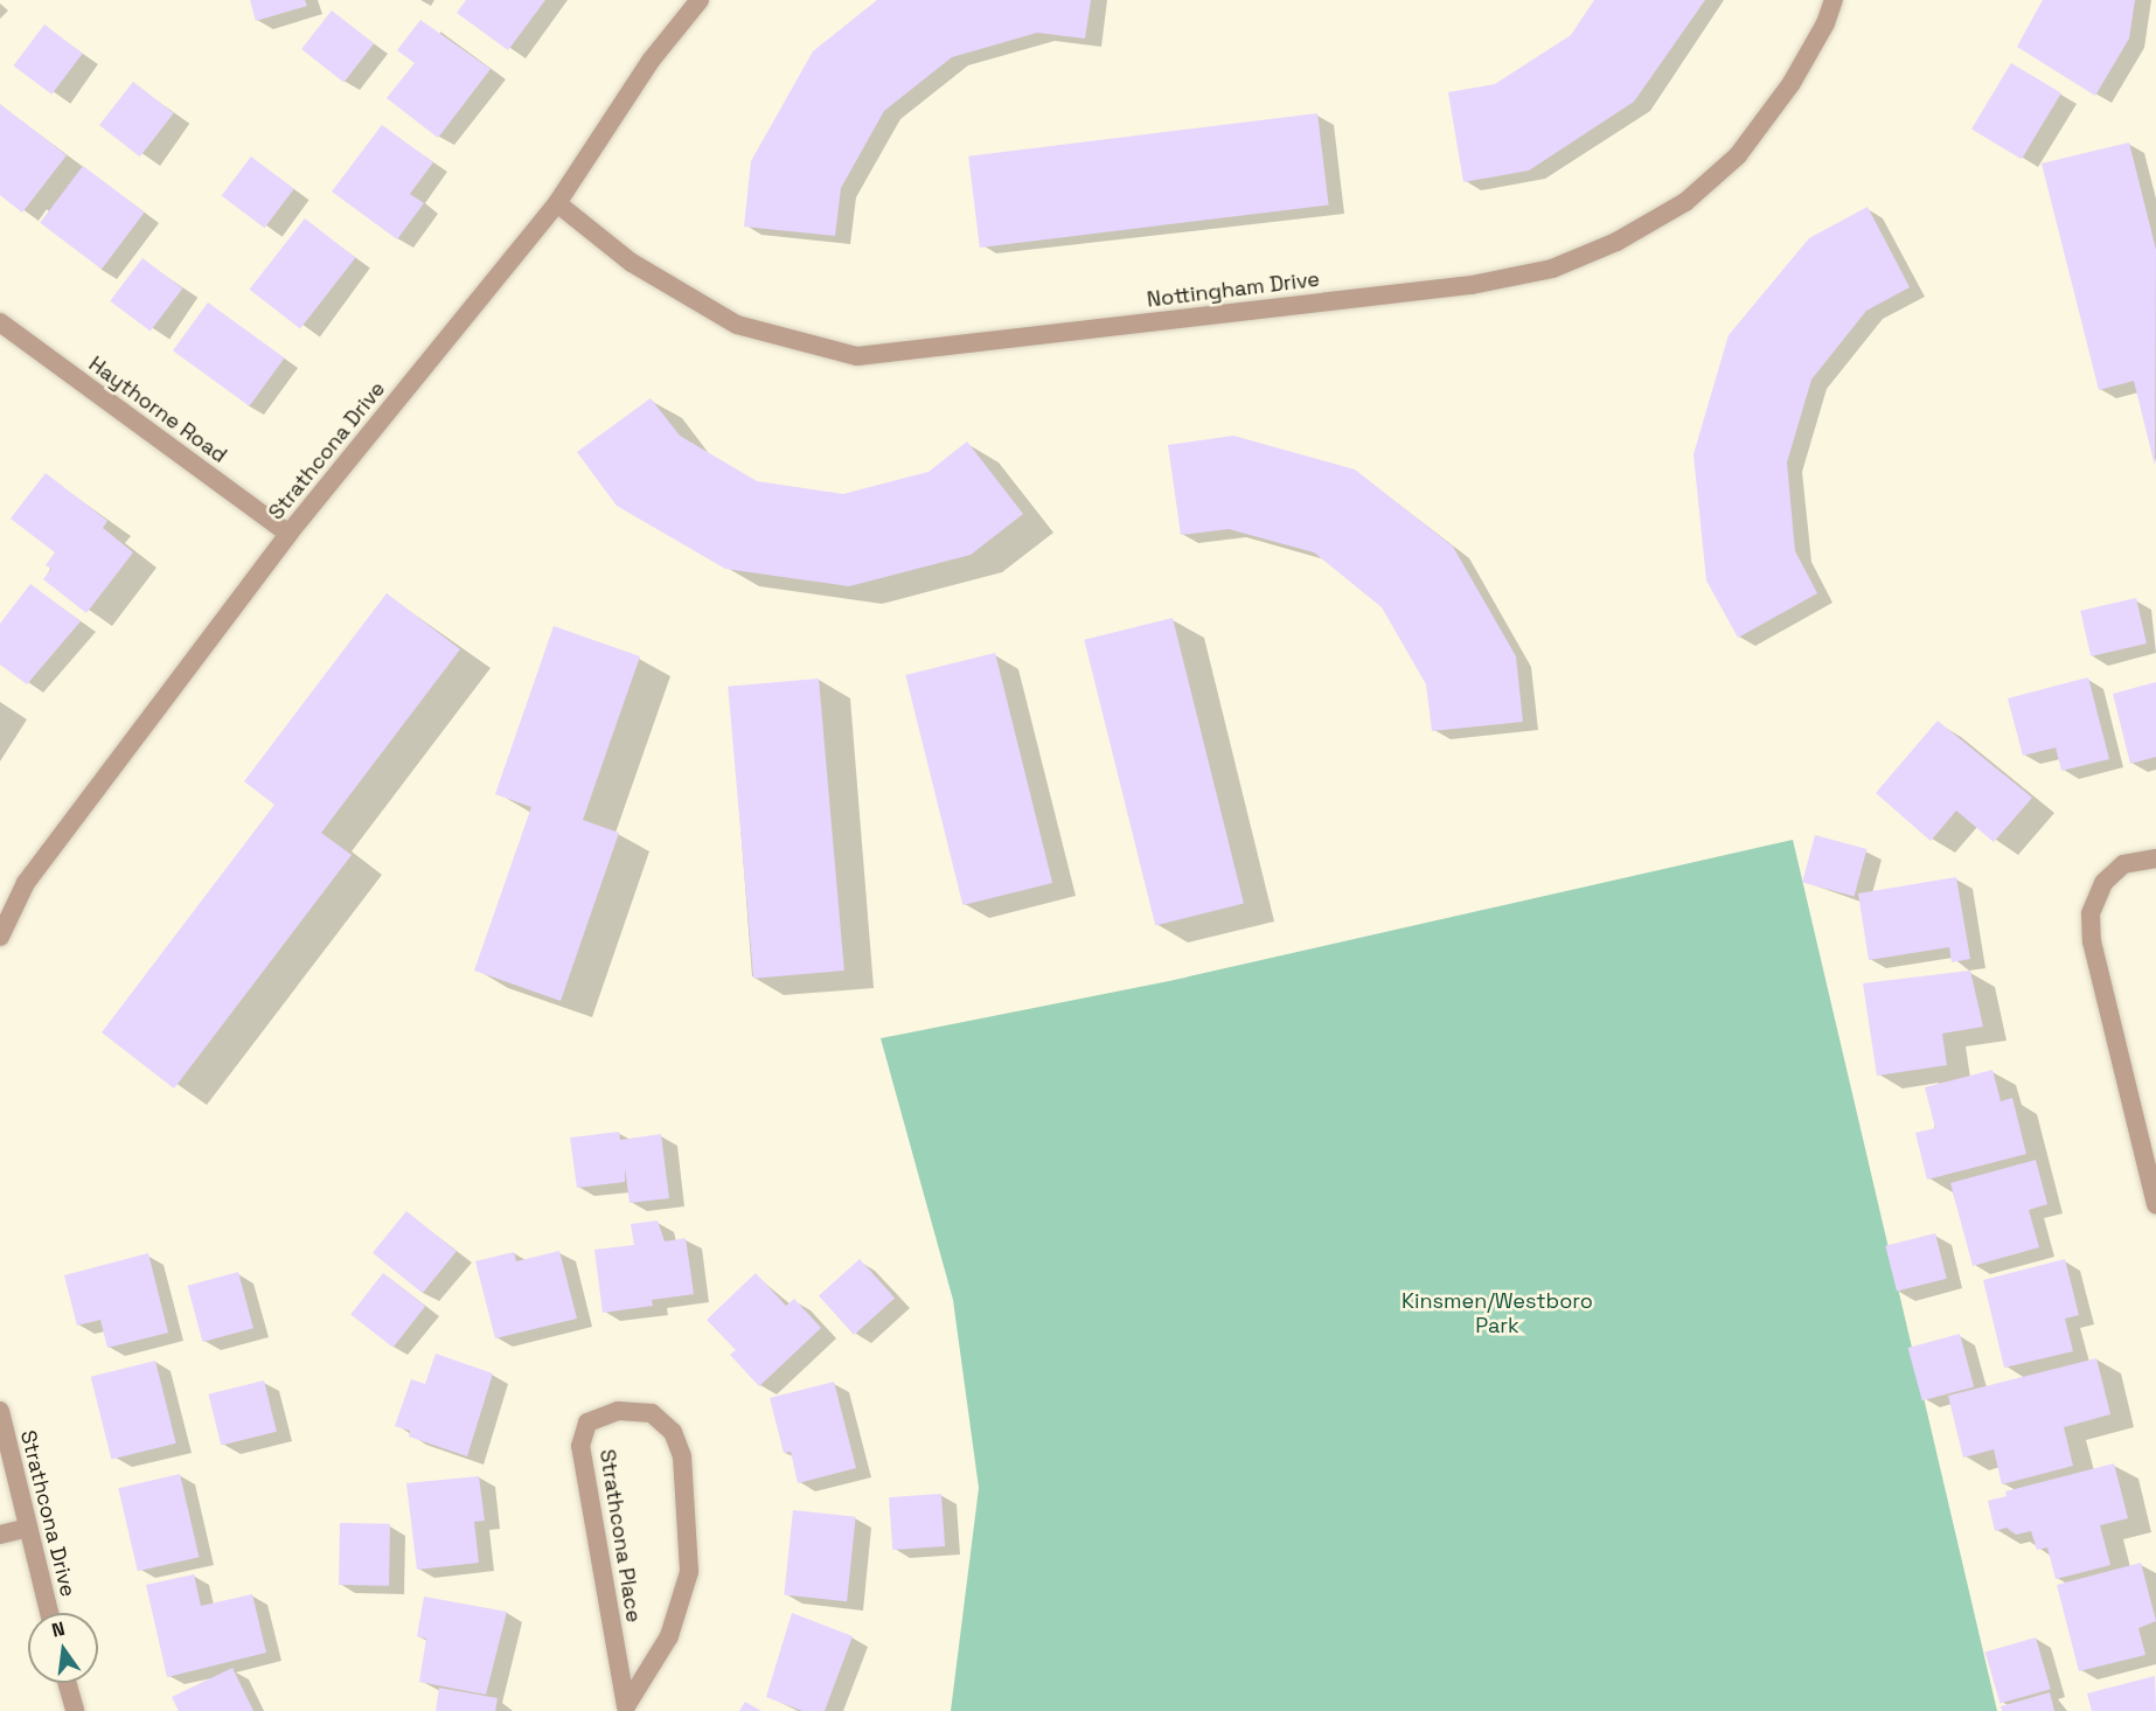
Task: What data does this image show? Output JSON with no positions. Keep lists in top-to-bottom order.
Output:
{
  "streets": {
    "street": [
      "Nottingham Drive",
      "Haythorne Road",
      "Strathcona Drive",
      "Strathcona Place"
    ]
  },
  "crossings": [
    ["Nottingham Drive", "Strathcona Drive"],
    ["Haythorne Road", "Strathcona Drive"]
  ],
  "parks": ["Kinsmen/Westboro Park"],
  "north": "top"
}
